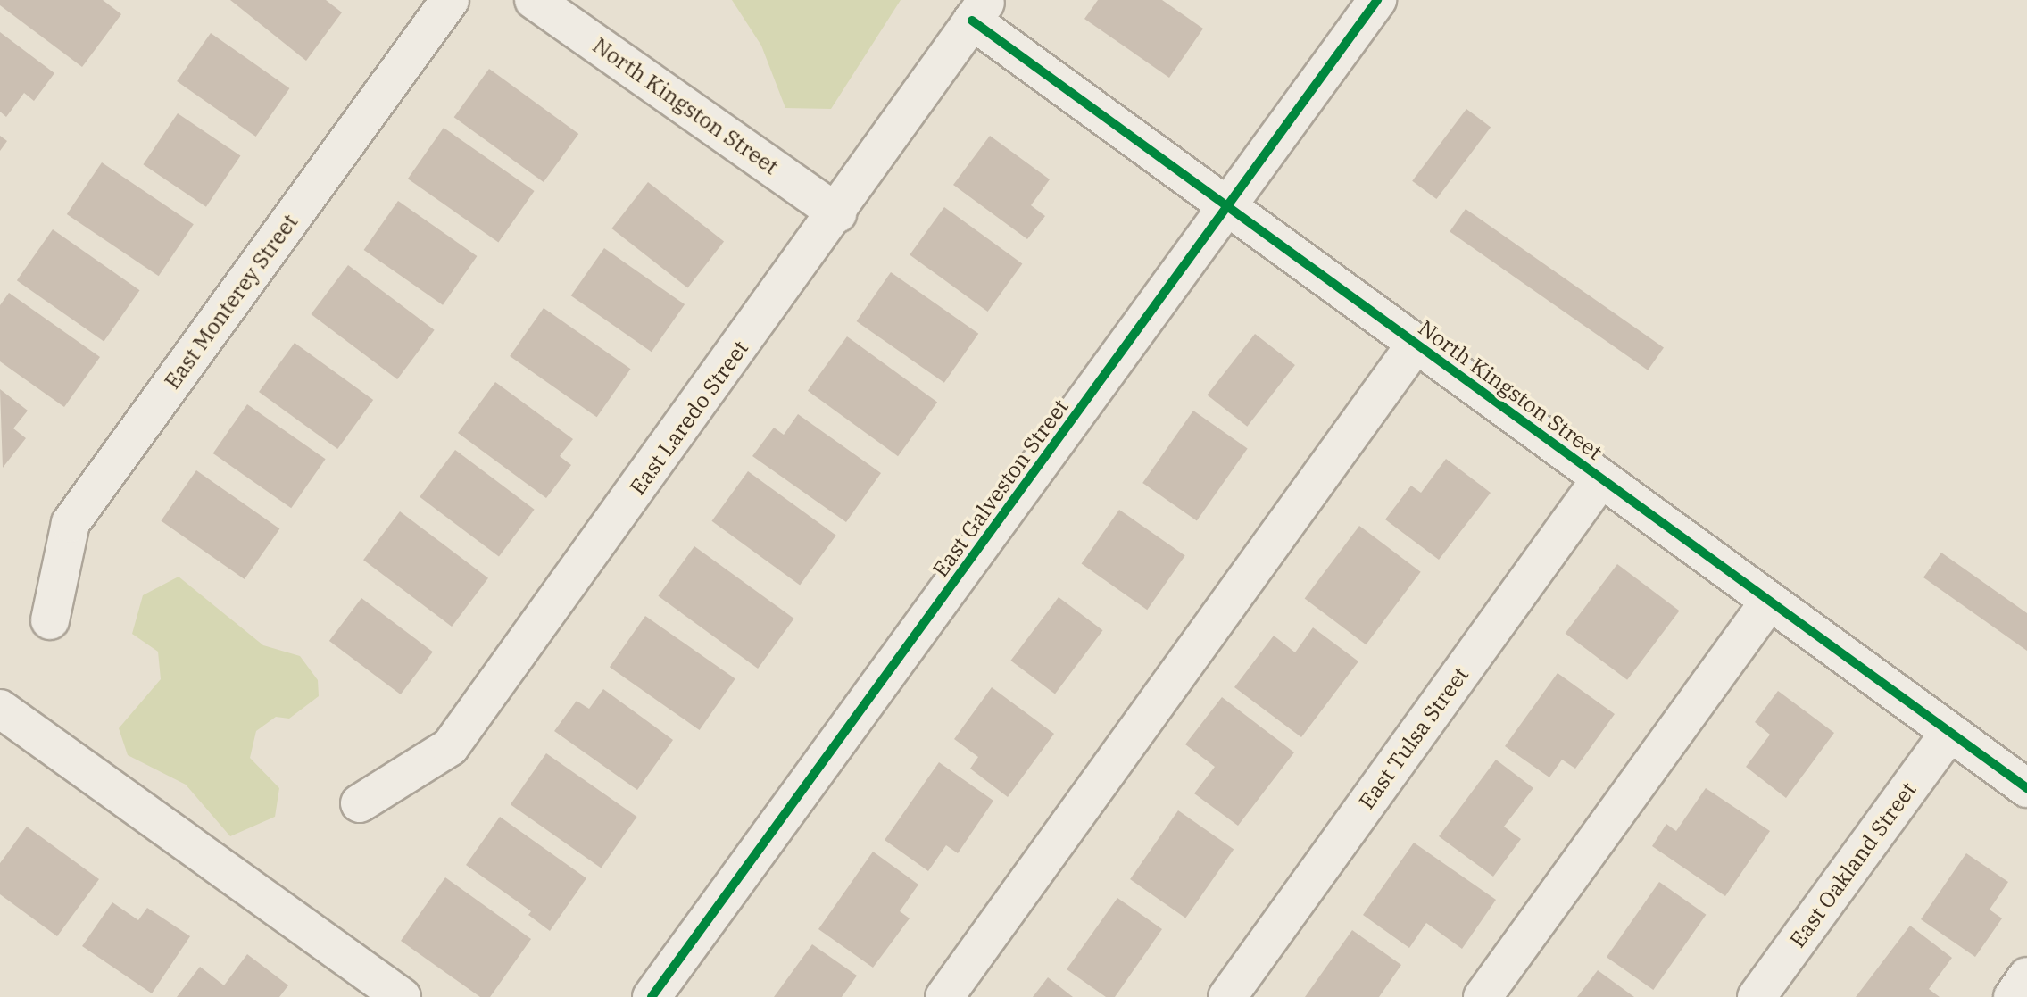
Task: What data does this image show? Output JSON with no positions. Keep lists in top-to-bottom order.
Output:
{
  "streets": {
    "street": [
      "North Kingston Street",
      "East Monterey Street",
      "East Laredo Street",
      "East Galveston Street",
      "East Tulsa Street",
      "East Oakland Street"
    ]
  },
  "crossings": [
    ["North Kingston Street", "East Laredo Street"],
    ["North Kingston Street", "East Galveston Street"],
    ["North Kingston Street", "East Tulsa Street"],
    ["North Kingston Street", "East Oakland Street"]
  ]
}
